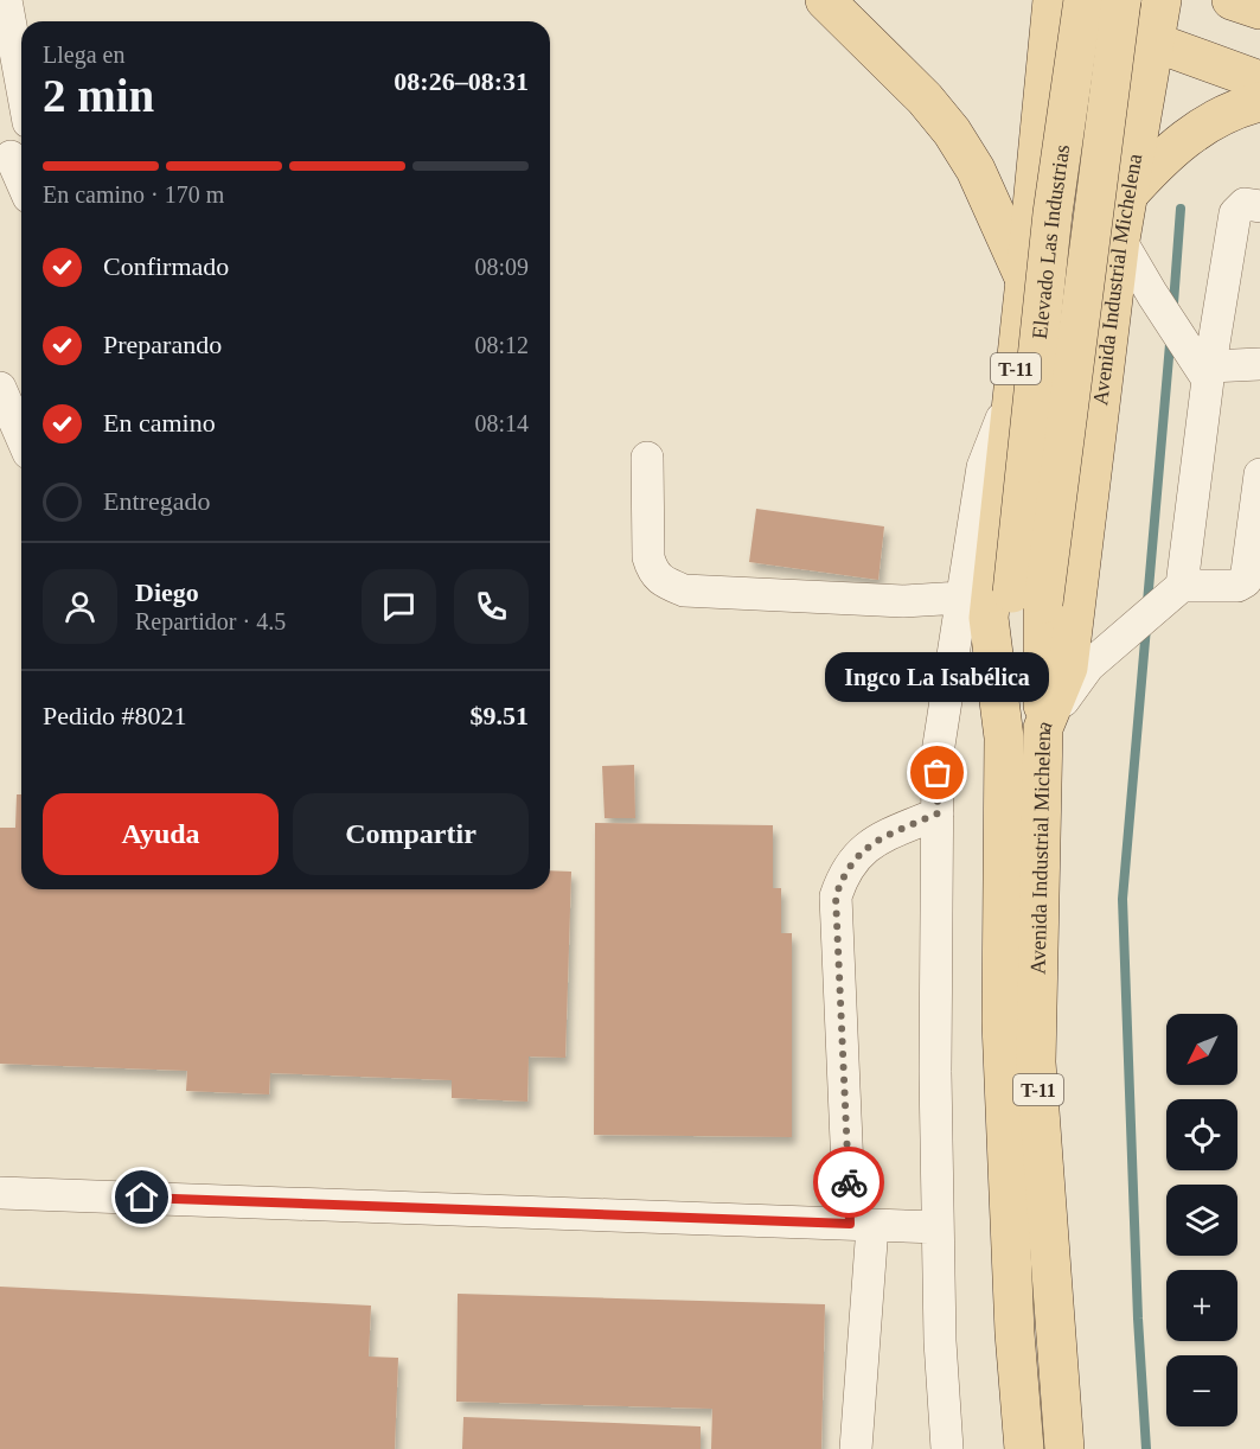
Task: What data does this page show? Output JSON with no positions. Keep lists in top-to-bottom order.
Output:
{
  "streets": {
    "main road": ["Elevado Las Industrias", "Avenida Industrial Michelena", "T-11"]
  },
  "crossings": [
    ["Elevado Las Industrias", "Avenida Industrial Michelena"]
  ],
  "places": ["Ingco La Isabélica"],
  "north": "bottom left",
  "page": {
    "heading": ["2 min", "Llega en", "08:26–08:31"],
    "panel": [
      "Diego",
      "Repartidor · 4.5",
      "Pedido #8021",
      "$9.51"
    ],
    "bar": "En camino · 170 m",
    "list": [
      ["Confirmado", "08:09"],
      ["Preparando", "08:12"],
      ["En camino", "08:14"],
      "Entregado"
    ],
    "bubble": "Ingco La Isabélica",
    "buttons": ["Ayuda", "Compartir"],
    "map_buttons": ["+", "−"]
  }
}
